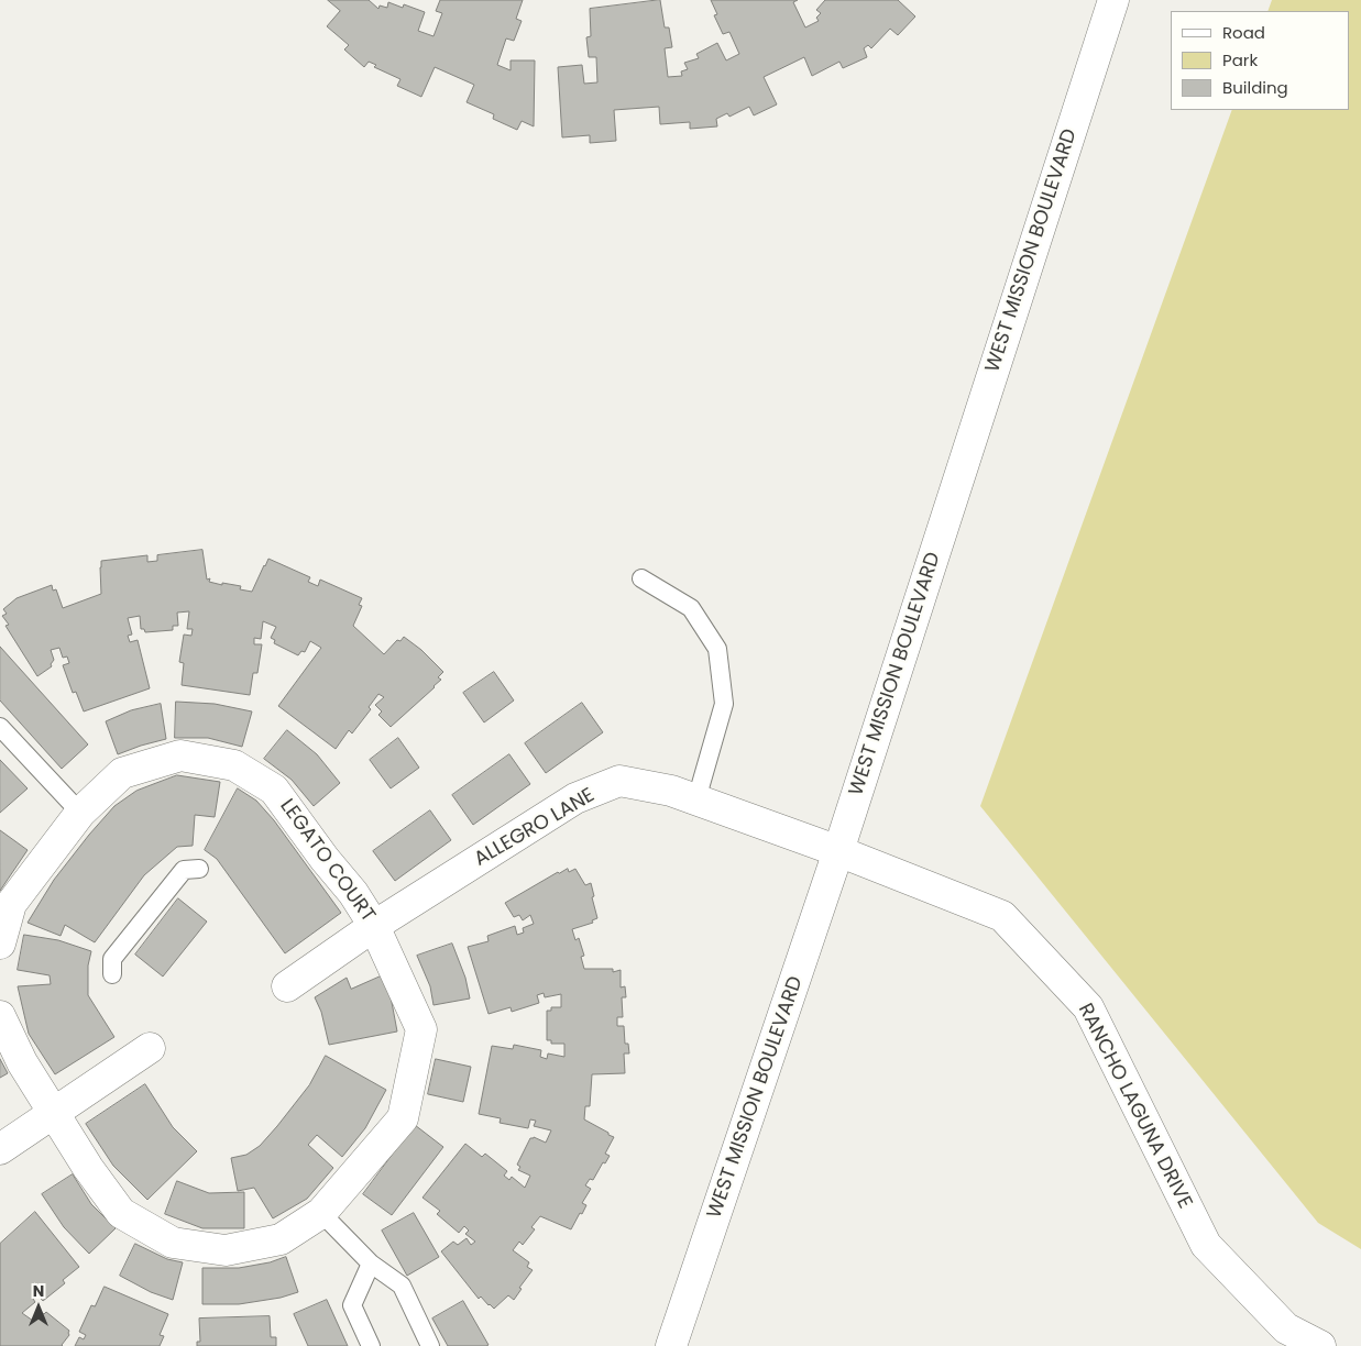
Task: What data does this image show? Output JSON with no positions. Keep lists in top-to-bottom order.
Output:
{
  "streets": {
    "street": [
      "WEST MISSION BOULEVARD",
      "ALLEGRO LANE",
      "LEGATO COURT",
      "RANCHO LAGUNA DRIVE"
    ]
  },
  "crossings": [
    ["WEST MISSION BOULEVARD", "ALLEGRO LANE"],
    ["WEST MISSION BOULEVARD", "RANCHO LAGUNA DRIVE"],
    ["ALLEGRO LANE", "LEGATO COURT"],
    ["ALLEGRO LANE", "RANCHO LAGUNA DRIVE"]
  ],
  "legend": ["Road", "Park", "Building"],
  "north": "top"
}
